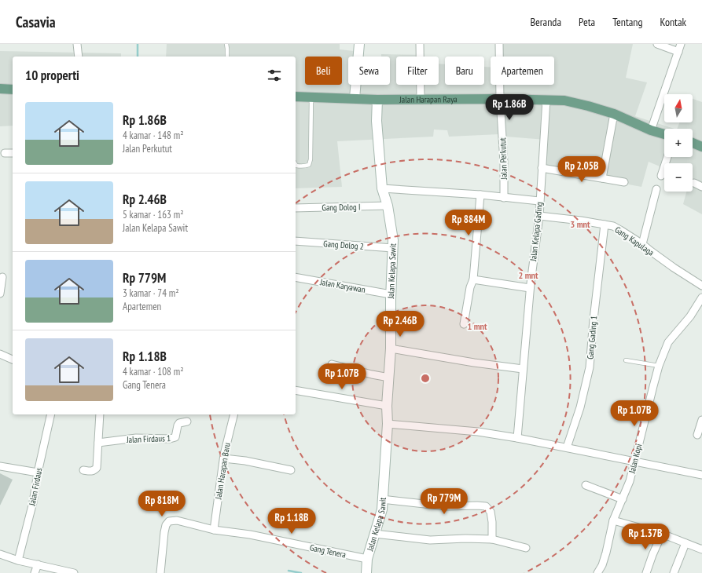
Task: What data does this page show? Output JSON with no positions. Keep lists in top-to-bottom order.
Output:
{
  "streets": {
    "main road": ["Jalan Harapan Raya", "Jalan Kelapa Sawit"],
    "street": [
      "Jalan Perkutut",
      "Gang Dolog I",
      "Jalan Kelapa Gading",
      "Gang Kapulaga",
      "Gang Dolog 2",
      "Jalan Karyawan",
      "Gang Gading 1",
      "Jalan Firdaus 1",
      "Jalan Kopi",
      "Jalan Harapan Baru",
      "Jalan Firdaus",
      "Gang Tenera"
    ]
  },
  "crossings": [
    ["Jalan Harapan Raya", "Jalan Perkutut"],
    ["Jalan Harapan Raya", "Jalan Kelapa Gading"],
    ["Jalan Harapan Raya", "Jalan Kelapa Sawit"],
    ["Gang Dolog I", "Jalan Kelapa Sawit"],
    ["Jalan Kelapa Gading", "Gang Kapulaga"],
    ["Gang Kapulaga", "Gang Gading 1"],
    ["Gang Dolog 2", "Jalan Kelapa Sawit"],
    ["Jalan Kelapa Sawit", "Jalan Karyawan"],
    ["Jalan Kelapa Sawit", "Gang Tenera"],
    ["Jalan Harapan Baru", "Gang Tenera"]
  ],
  "north": "top",
  "page": {
    "header": "Casavia",
    "nav": [
      "Beranda",
      "Peta",
      "Tentang",
      "Kontak"
    ],
    "chip": [
      "Beli",
      "Sewa",
      "Filter",
      "Baru",
      "Apartemen"
    ],
    "heading": "10 properti",
    "map_buttons": ["+", "−"],
    "price": [
      "Rp 1.86B",
      "Rp 2.05B",
      "Rp 884M",
      "Rp 2.46B",
      "Rp 1.07B",
      "Rp 1.07B",
      "Rp 779M",
      "Rp 818M",
      "Rp 1.18B",
      "Rp 1.37B"
    ],
    "list": [
      {
        "name": "Rp 1.86B",
        "note": "4 kamar · 148 m² · Jalan Perkutut"
      },
      {
        "name": "Rp 2.46B",
        "note": "5 kamar · 163 m² · Jalan Kelapa Sawit"
      },
      {
        "name": "Rp 779M",
        "note": "3 kamar · 74 m² · Apartemen"
      },
      {
        "name": "Rp 1.18B",
        "note": "4 kamar · 108 m² · Gang Tenera"
      }
    ]
  },
  "rings": ["3 mnt", "2 mnt", "1 mnt"]
}
